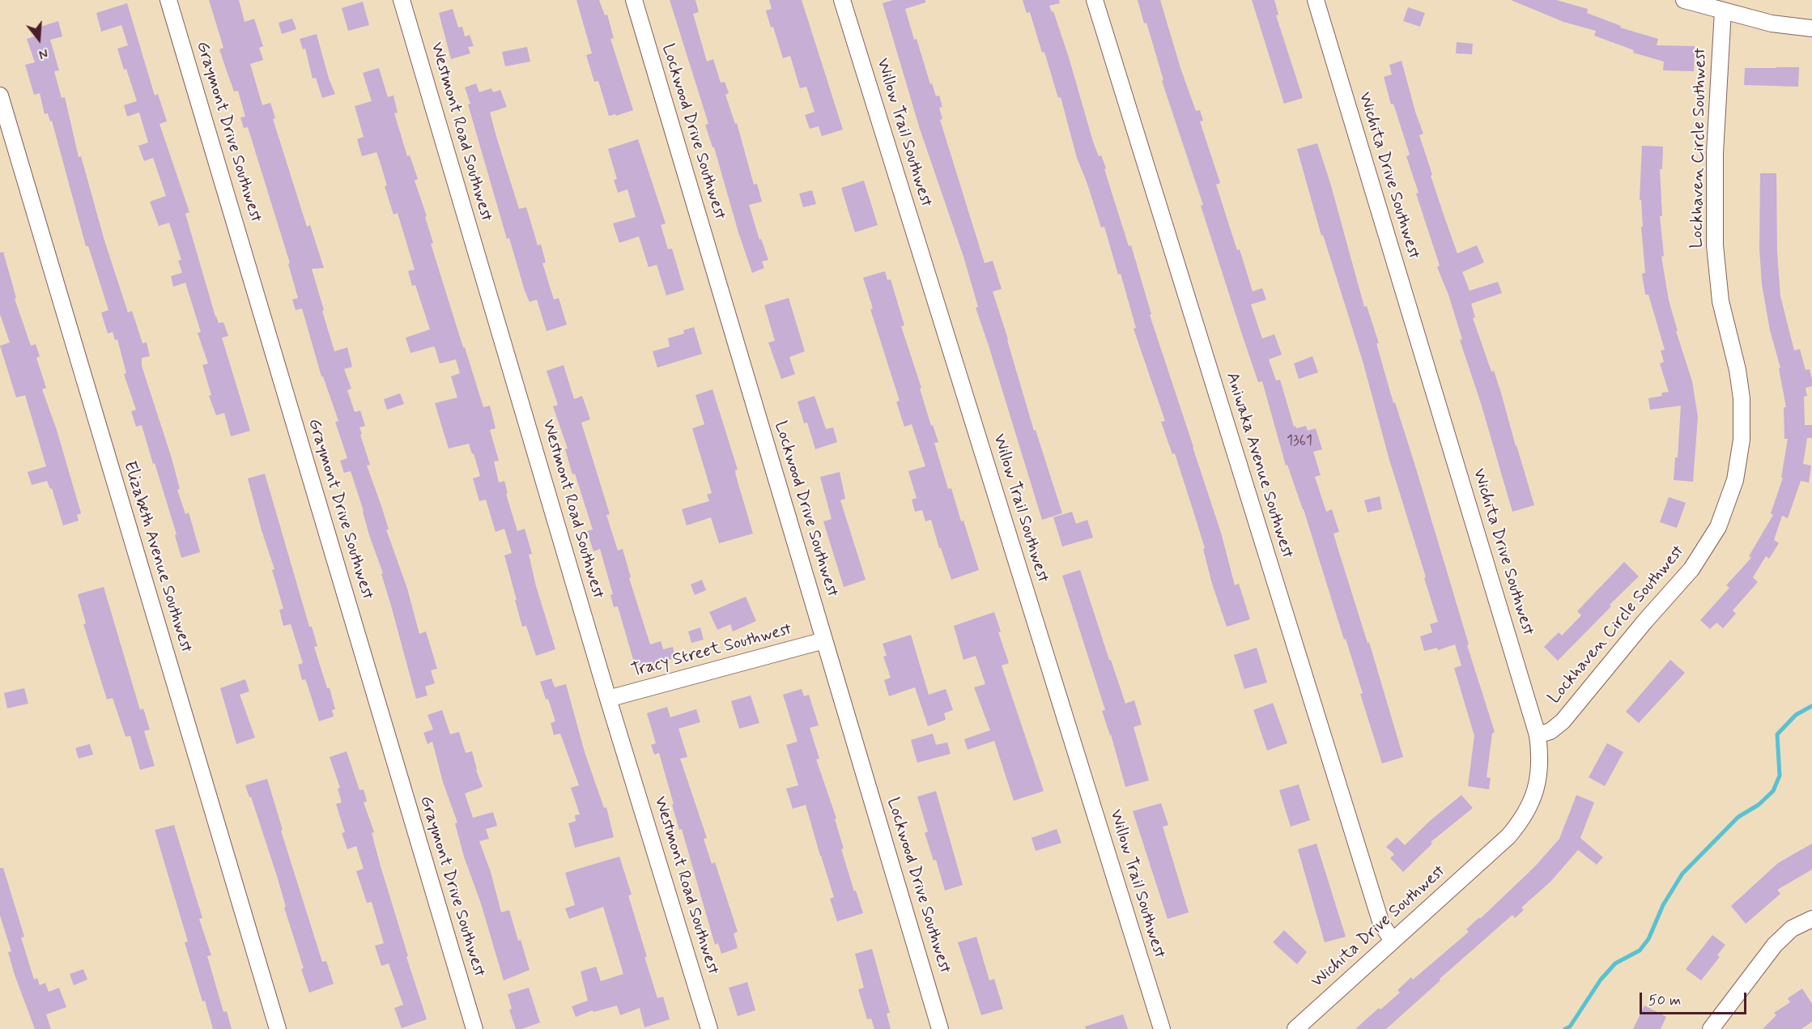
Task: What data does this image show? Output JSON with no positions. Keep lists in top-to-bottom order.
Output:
{
  "streets": {
    "street": [
      "Graymont Drive Southwest",
      "Westmont Road Southwest",
      "Lockwood Drive Southwest",
      "Willow Trail Southwest",
      "Lockhaven Circle Southwest",
      "Wichita Drive Southwest",
      "Aniwaka Avenue Southwest",
      "Elizabeth Avenue Southwest",
      "Tracy Street Southwest"
    ]
  },
  "crossings": [
    ["Westmont Road Southwest", "Tracy Street Southwest"],
    ["Lockwood Drive Southwest", "Tracy Street Southwest"],
    ["Lockhaven Circle Southwest", "Wichita Drive Southwest"],
    ["Wichita Drive Southwest", "Aniwaka Avenue Southwest"]
  ],
  "house_numbers": ["1361"],
  "scale_bar": "50 m",
  "north": "bottom"
}
